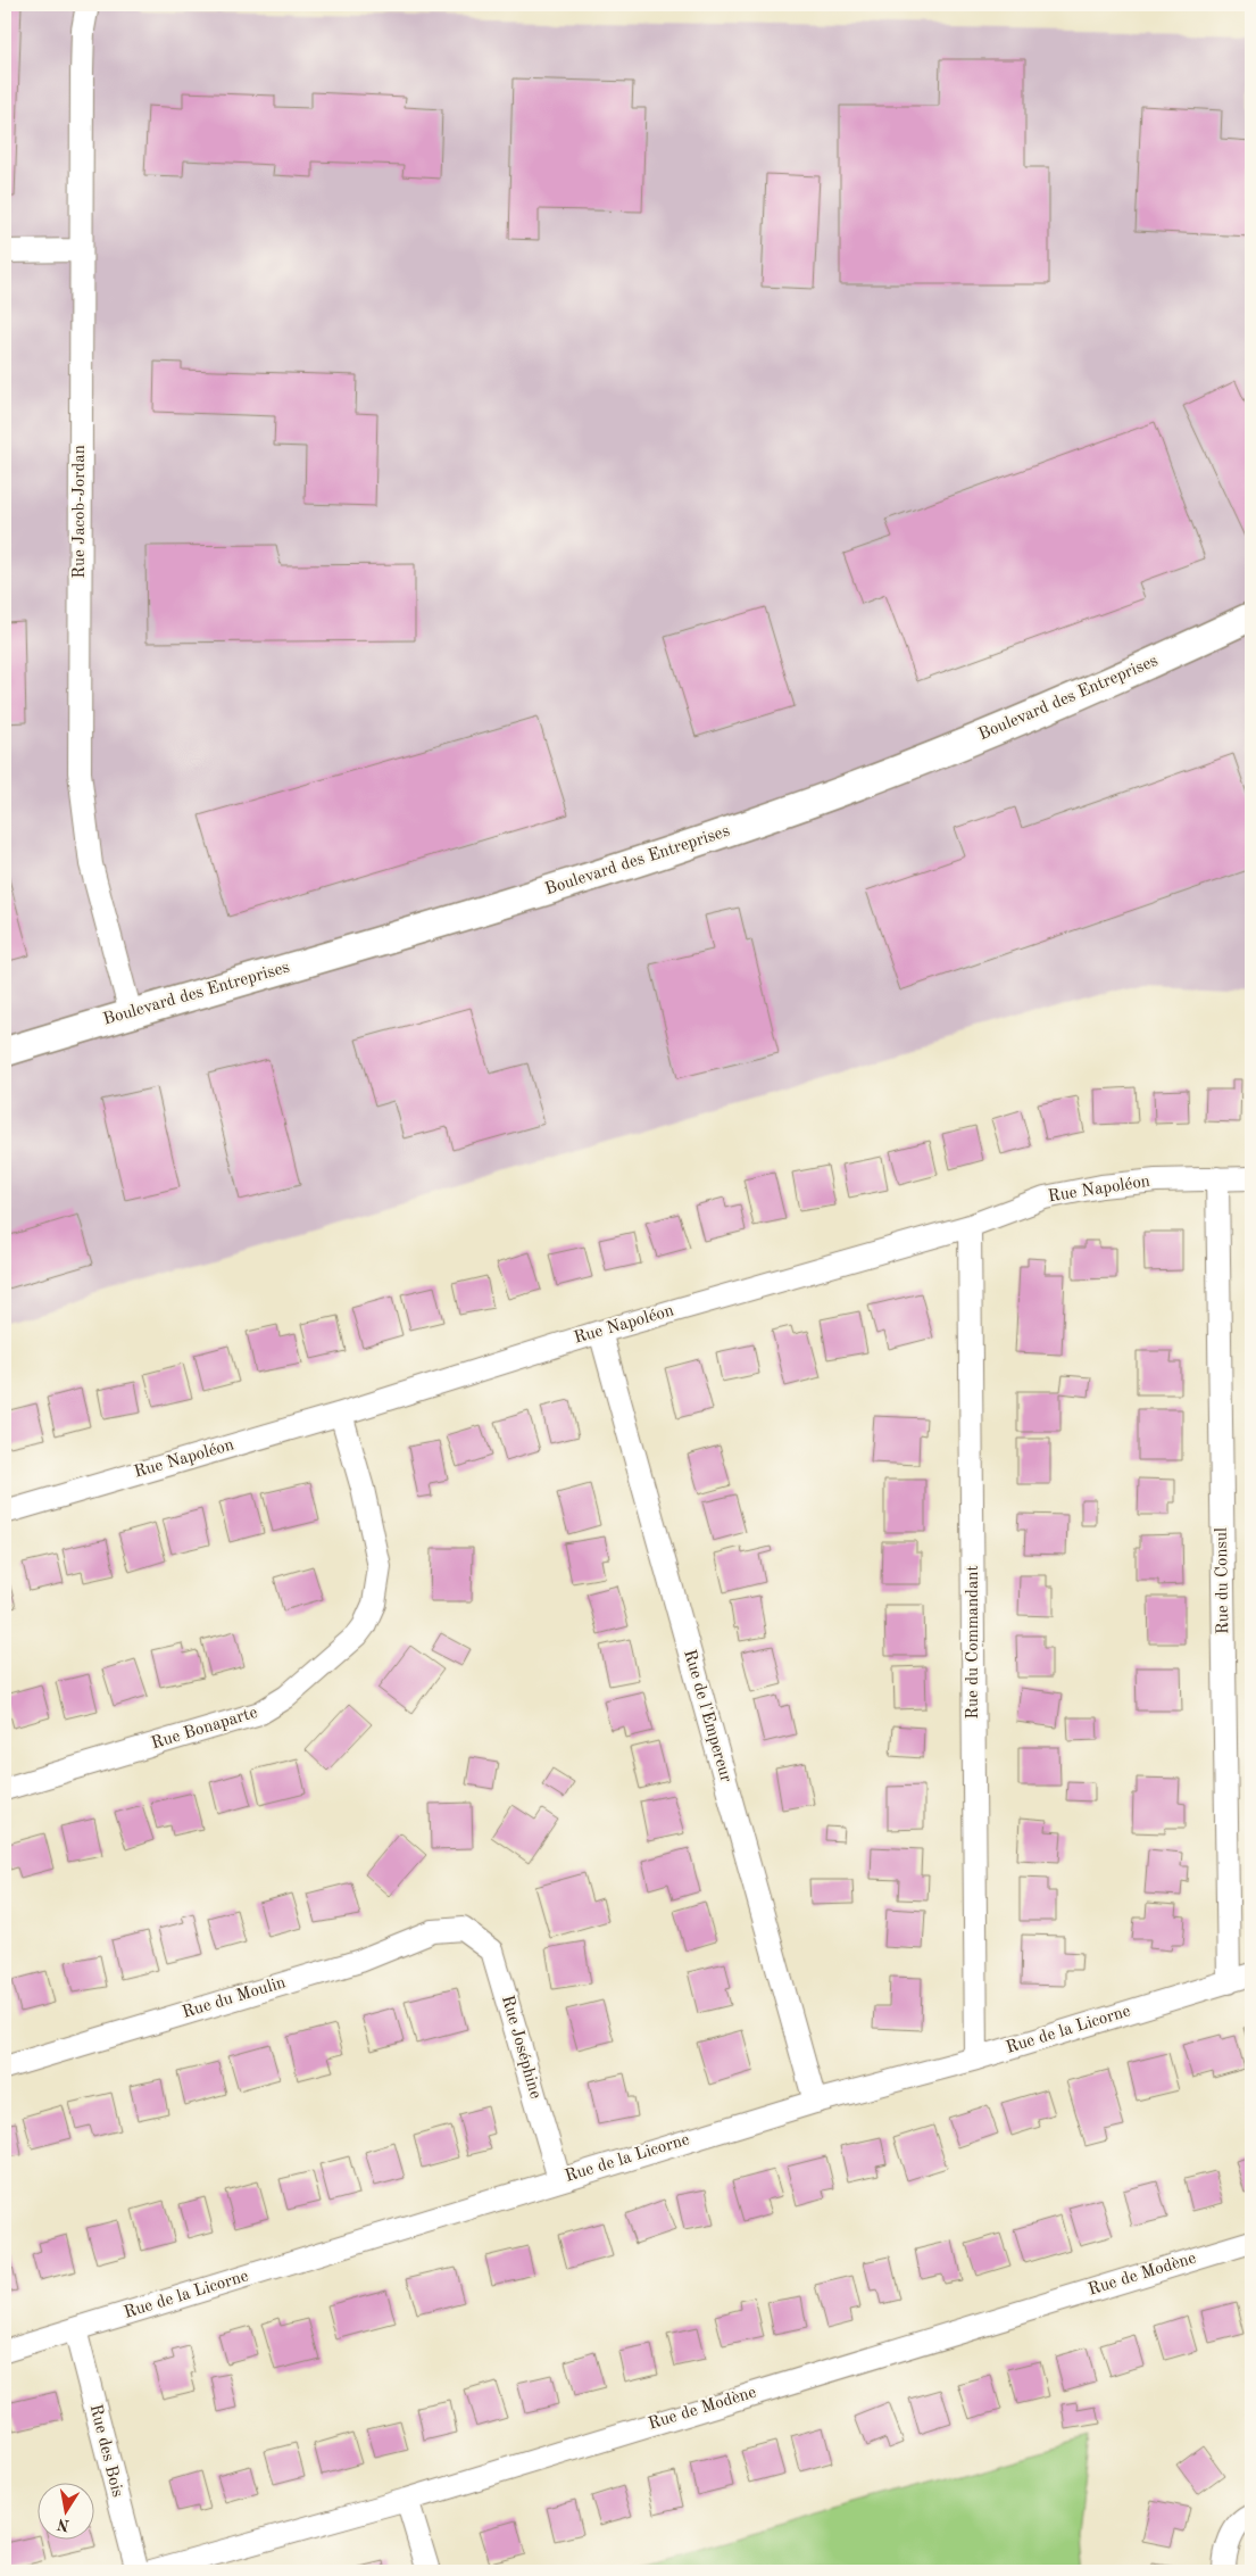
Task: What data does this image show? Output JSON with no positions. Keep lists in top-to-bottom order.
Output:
{
  "streets": {
    "street": [
      "Rue Jacob-Jordan",
      "Boulevard des Entreprises",
      "Rue Napoléon",
      "Rue du Consul",
      "Rue du Commandant",
      "Rue de l'Empereur",
      "Rue Bonaparte",
      "Rue du Moulin",
      "Rue de la Licorne",
      "Rue Joséphine",
      "Rue de Modène",
      "Rue des Bois"
    ]
  },
  "crossings": [
    ["Rue Jacob-Jordan", "Boulevard des Entreprises"],
    ["Rue Napoléon", "Rue du Consul"],
    ["Rue Napoléon", "Rue du Commandant"],
    ["Rue Napoléon", "Rue de l'Empereur"],
    ["Rue Napoléon", "Rue Bonaparte"],
    ["Rue du Consul", "Rue de la Licorne"],
    ["Rue du Commandant", "Rue de la Licorne"],
    ["Rue de l'Empereur", "Rue de la Licorne"],
    ["Rue du Moulin", "Rue Joséphine"],
    ["Rue de la Licorne", "Rue Joséphine"],
    ["Rue de la Licorne", "Rue des Bois"]
  ],
  "north": "bottom"
}
